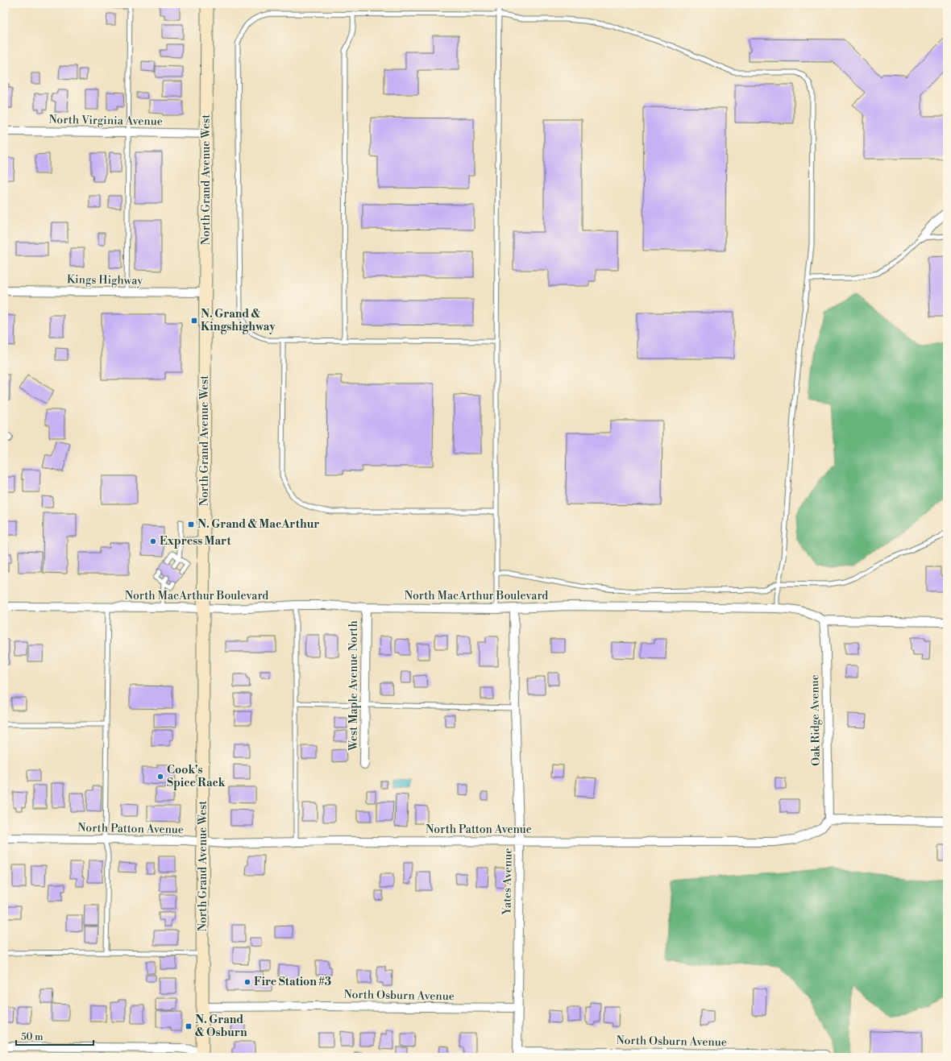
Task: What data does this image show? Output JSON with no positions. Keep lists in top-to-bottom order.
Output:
{
  "streets": {
    "main road": ["North Grand Avenue West"],
    "street": [
      "North Virginia Avenue",
      "Kings Highway",
      "North MacArthur Boulevard",
      "West Maple Avenue North",
      "Oak Ridge Avenue",
      "North Patton Avenue",
      "Yates Avenue",
      "North Osburn Avenue"
    ]
  },
  "crossings": [
    ["North Virginia Avenue", "North Grand Avenue West"],
    ["North Grand Avenue West", "Kings Highway"],
    ["North Grand Avenue West", "North MacArthur Boulevard"],
    ["North Grand Avenue West", "North Patton Avenue"],
    ["North Grand Avenue West", "North Osburn Avenue"],
    ["North MacArthur Boulevard", "West Maple Avenue North"],
    ["North MacArthur Boulevard", "Oak Ridge Avenue"],
    ["North MacArthur Boulevard", "Yates Avenue"],
    ["Oak Ridge Avenue", "North Patton Avenue"],
    ["North Patton Avenue", "Yates Avenue"],
    ["Yates Avenue", "North Osburn Avenue"]
  ],
  "places": {
    "transit": ["N. Grand & Kingshighway", "N. Grand & MacArthur", "N. Grand & Osburn"],
    "other": ["Express Mart", "Cook's Spice Rack", "Fire Station #3"]
  },
  "scale_bar": "50 m"
}
